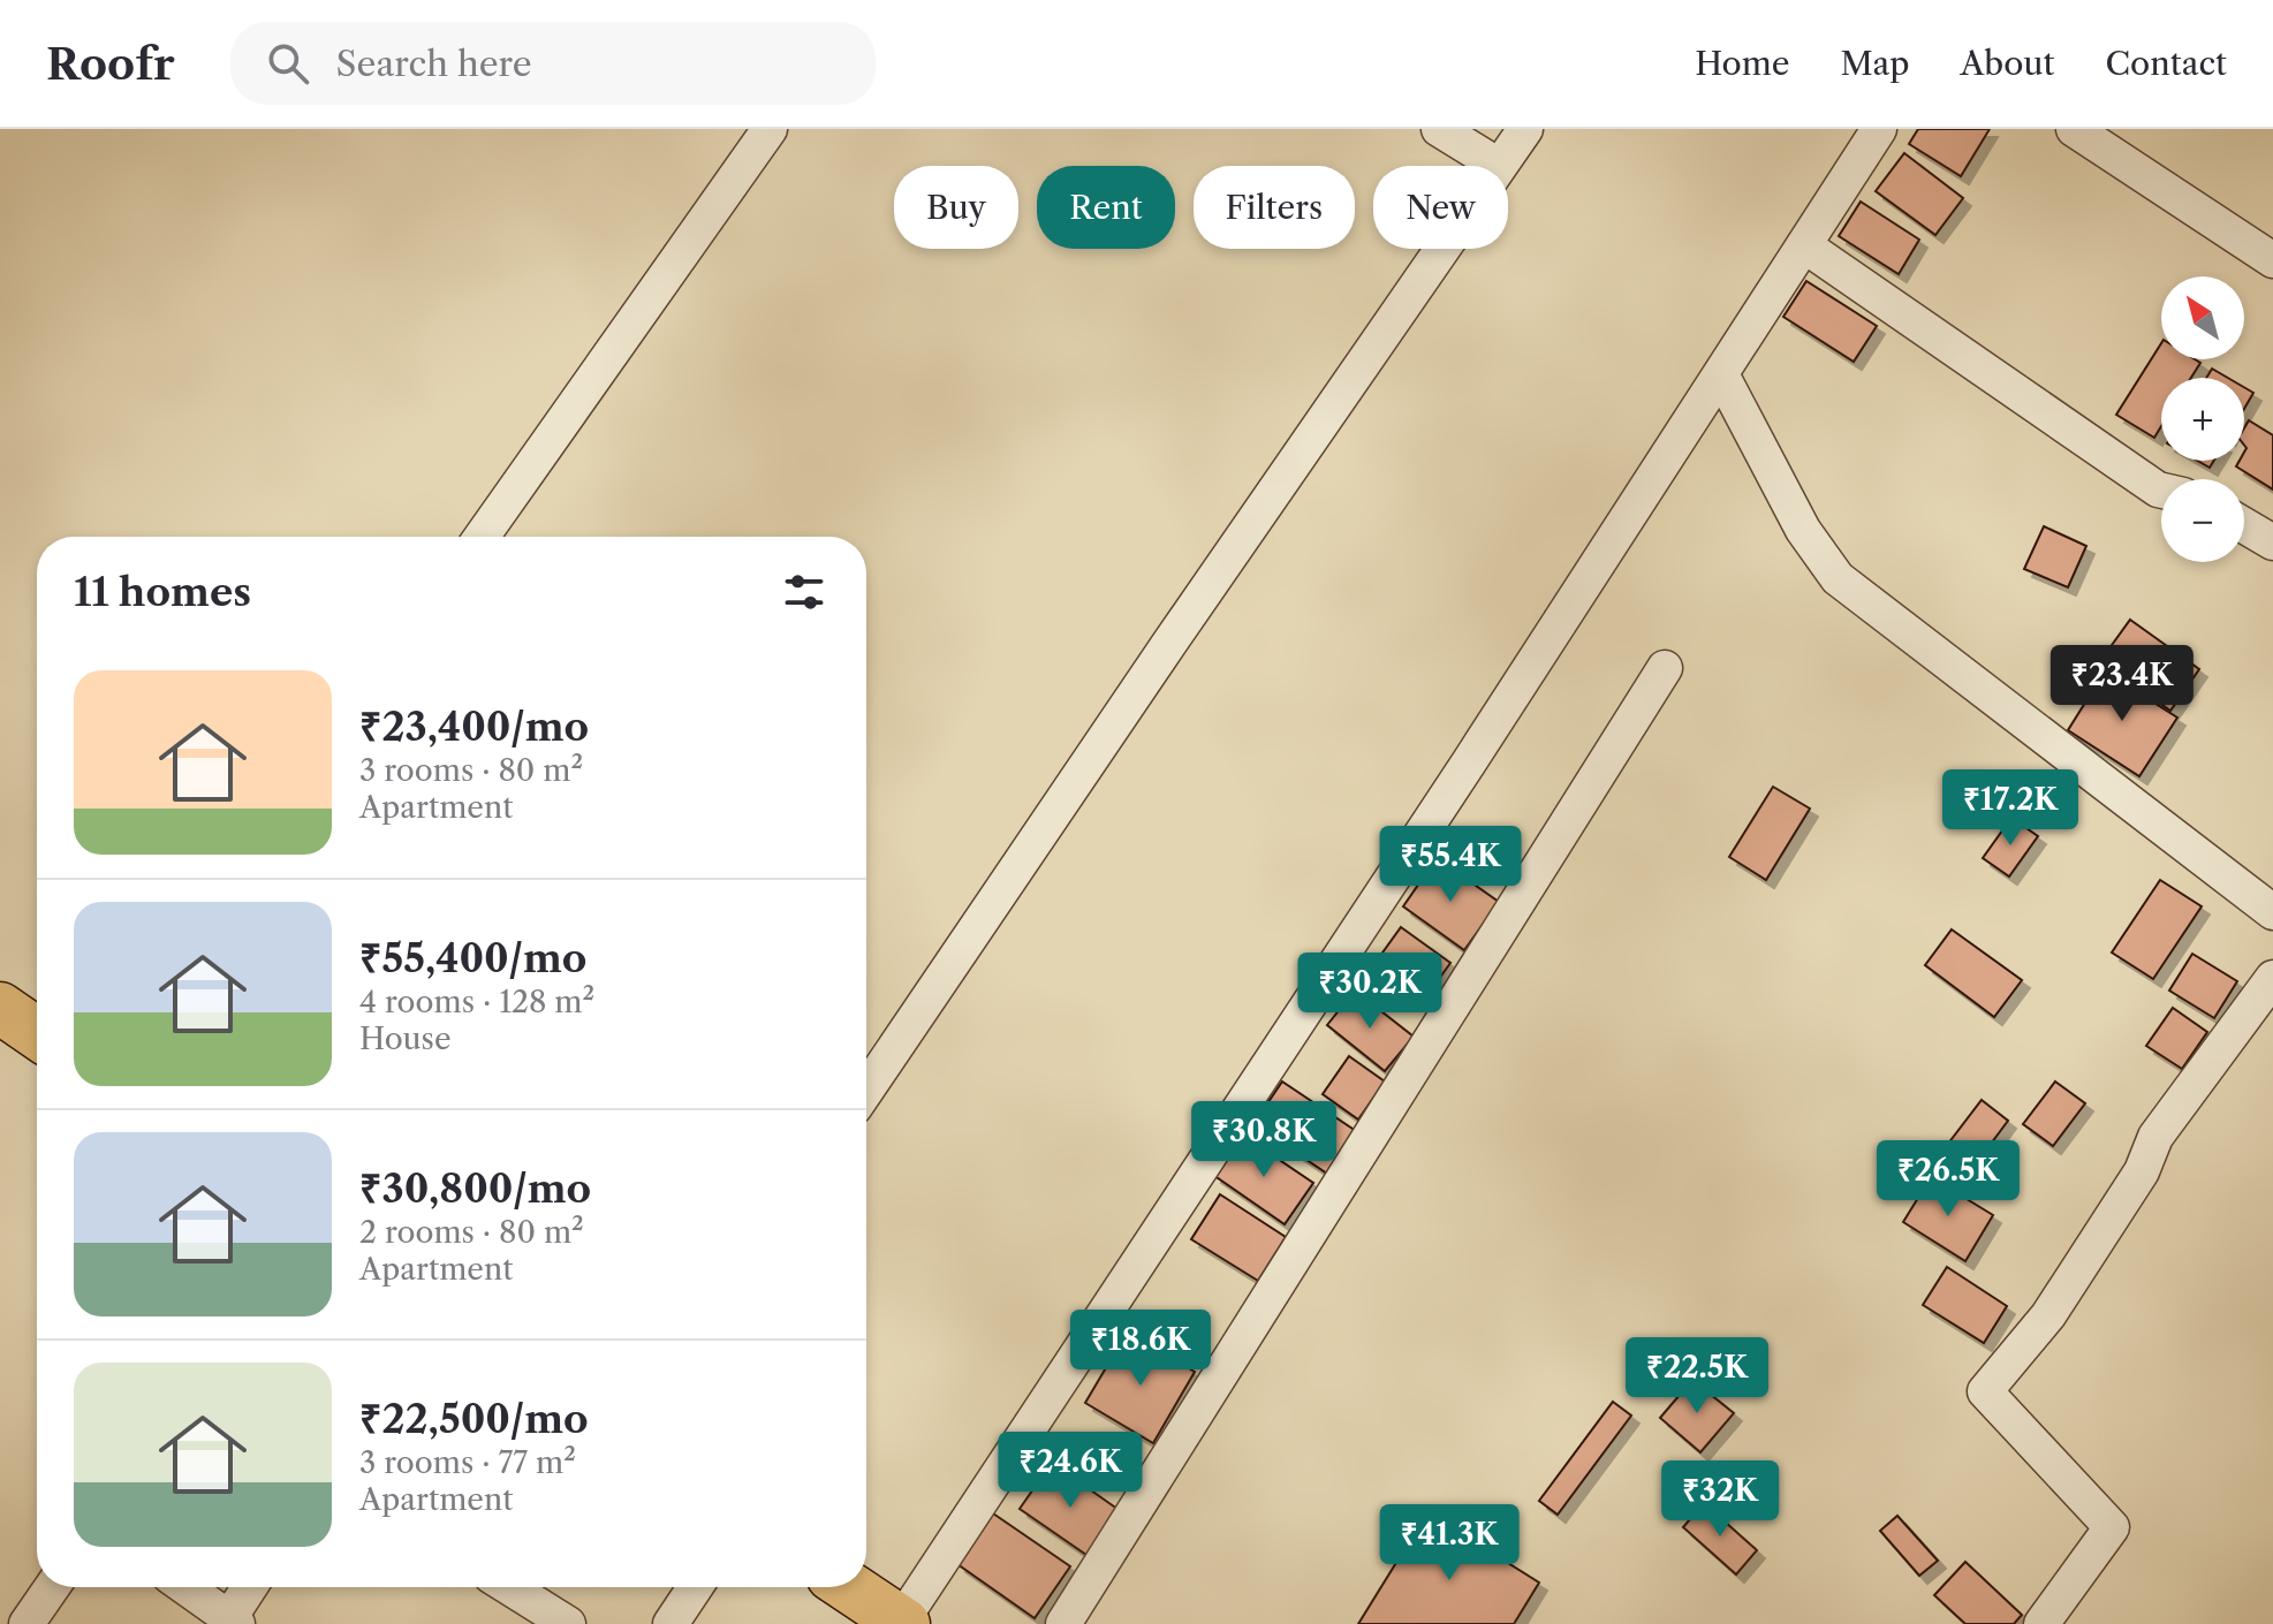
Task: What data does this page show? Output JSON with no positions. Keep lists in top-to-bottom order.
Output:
{
  "north": "top left",
  "page": {
    "header": "Roofr",
    "search": "Search here",
    "nav": [
      "Home",
      "Map",
      "About",
      "Contact"
    ],
    "chip": [
      "Buy",
      "Rent",
      "Filters",
      "New"
    ],
    "map_buttons": ["+", "−"],
    "heading": "11 homes",
    "price": [
      "₹23.4K",
      "₹17.2K",
      "₹55.4K",
      "₹30.2K",
      "₹30.8K",
      "₹26.5K",
      "₹18.6K",
      "₹22.5K",
      "₹24.6K",
      "₹32K",
      "₹41.3K"
    ],
    "list": [
      {
        "name": "₹23,400/mo",
        "note": "3 rooms · 80 m² · Apartment"
      },
      {
        "name": "₹55,400/mo",
        "note": "4 rooms · 128 m² · House"
      },
      {
        "name": "₹30,800/mo",
        "note": "2 rooms · 80 m² · Apartment"
      },
      {
        "name": "₹22,500/mo",
        "note": "3 rooms · 77 m² · Apartment"
      }
    ]
  }
}
